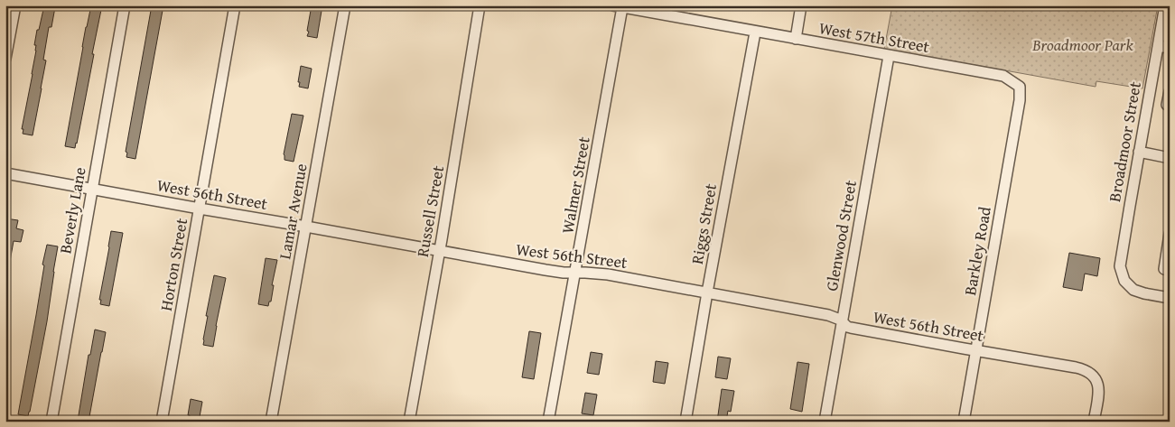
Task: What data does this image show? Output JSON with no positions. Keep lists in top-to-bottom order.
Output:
{
  "streets": {
    "street": [
      "West 57th Street",
      "Broadmoor Street",
      "Walmer Street",
      "West 56th Street",
      "Beverly Lane",
      "Lamar Avenue",
      "Russell Street",
      "Riggs Street",
      "Glenwood Street",
      "Barkley Road",
      "Horton Street"
    ]
  },
  "crossings": [
    ["West 57th Street", "Walmer Street"],
    ["West 57th Street", "Riggs Street"],
    ["West 57th Street", "Glenwood Street"],
    ["West 57th Street", "Barkley Road"],
    ["Walmer Street", "West 56th Street"],
    ["West 56th Street", "Beverly Lane"],
    ["West 56th Street", "Lamar Avenue"],
    ["West 56th Street", "Russell Street"],
    ["West 56th Street", "Riggs Street"],
    ["West 56th Street", "Glenwood Street"],
    ["West 56th Street", "Barkley Road"],
    ["West 56th Street", "Horton Street"]
  ],
  "parks": ["Broadmoor Park"]
}
